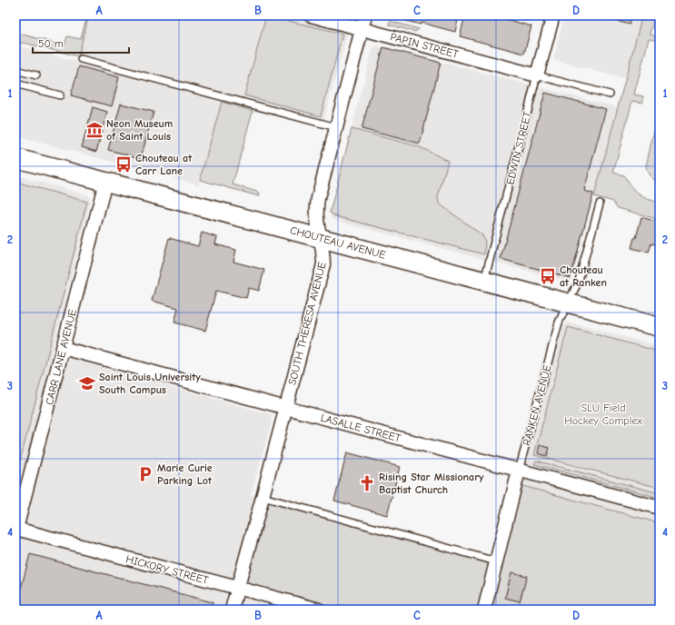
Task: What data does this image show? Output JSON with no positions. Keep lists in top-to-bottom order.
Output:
{
  "streets": {
    "main road": ["CHOUTEAU AVENUE"],
    "street": [
      "PAPIN STREET",
      "EDWIN STREET",
      "SOUTH THERESA AVENUE",
      "CARR LANE AVENUE",
      "RANKEN AVENUE",
      "LASALLE STREET",
      "HICKORY STREET"
    ]
  },
  "crossings": [
    ["PAPIN STREET", "EDWIN STREET"],
    ["PAPIN STREET", "SOUTH THERESA AVENUE"],
    ["EDWIN STREET", "CHOUTEAU AVENUE"],
    ["CHOUTEAU AVENUE", "SOUTH THERESA AVENUE"],
    ["CHOUTEAU AVENUE", "CARR LANE AVENUE"],
    ["CHOUTEAU AVENUE", "RANKEN AVENUE"],
    ["SOUTH THERESA AVENUE", "LASALLE STREET"],
    ["SOUTH THERESA AVENUE", "HICKORY STREET"],
    ["CARR LANE AVENUE", "LASALLE STREET"],
    ["CARR LANE AVENUE", "HICKORY STREET"],
    ["RANKEN AVENUE", "LASALLE STREET"]
  ],
  "parks": ["SLU Field Hockey Complex"],
  "places": {
    "museum": ["Neon Museum of Saint Louis"],
    "bus stop": ["Chouteau at Carr Lane", "Chouteau at Ranken"],
    "school or university": ["Saint Louis University South Campus"],
    "parking": ["Marie Curie Parking Lot"],
    "church": ["Rising Star Missionary Baptist Church"]
  },
  "scale_bar": "50 m",
  "grid": {
    "columns": [
      "A",
      "B",
      "C",
      "D"
    ],
    "rows": [
      "1",
      "2",
      "3",
      "4"
    ]
  }
}
